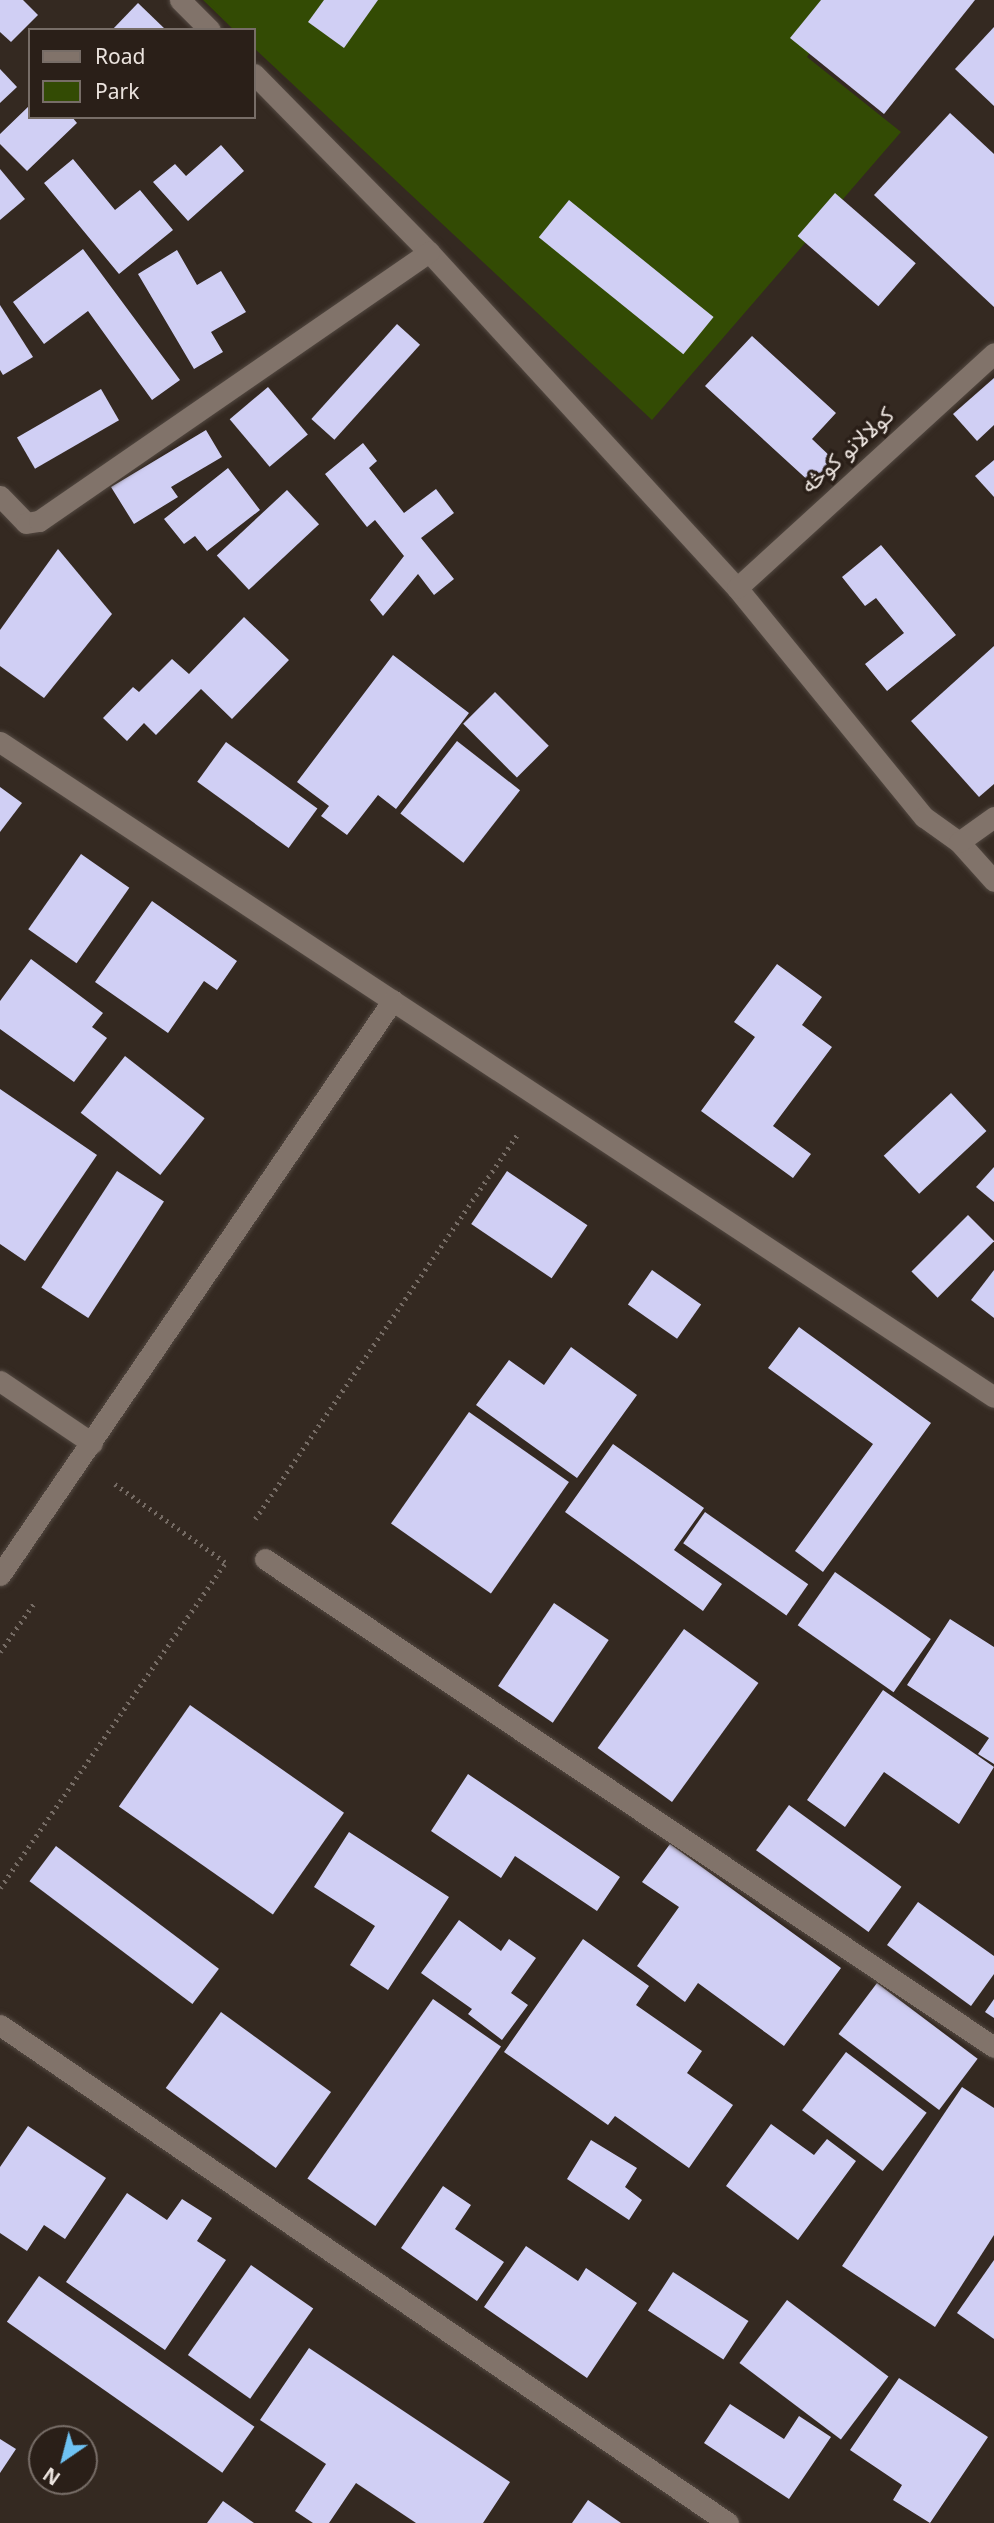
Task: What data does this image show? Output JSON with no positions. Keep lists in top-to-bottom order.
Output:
{
  "streets": {
    "street": ["کولالانو کوڅه"]
  },
  "legend": ["Road", "Park"],
  "north": "bottom left"
}
